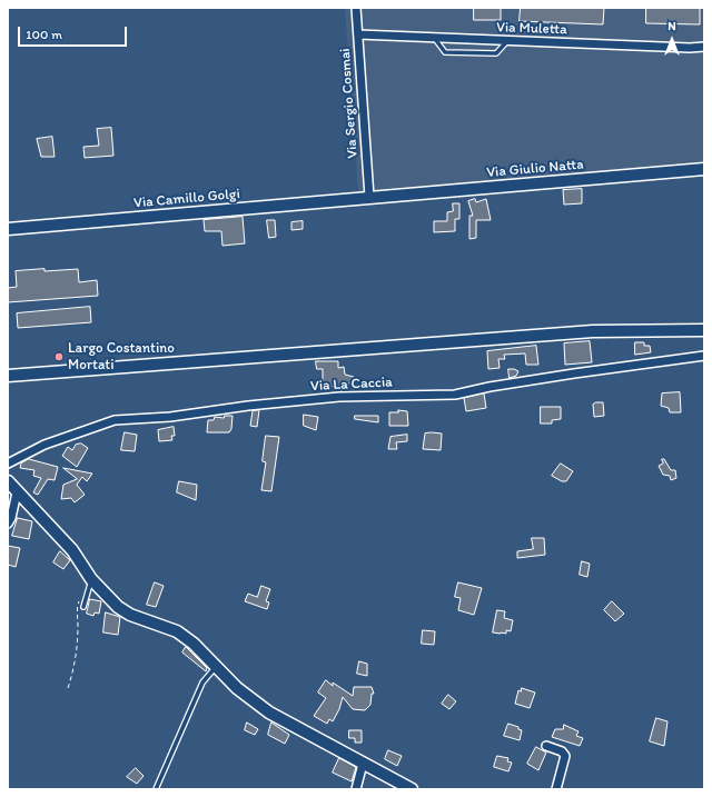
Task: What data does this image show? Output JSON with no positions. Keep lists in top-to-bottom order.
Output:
{
  "streets": {
    "street": [
      "Via Muletta",
      "Via Sergio Cosmai",
      "Via Giulio Natta",
      "Via Camillo Golgi",
      "Via La Caccia"
    ]
  },
  "crossings": [
    ["Via Muletta", "Via Sergio Cosmai"],
    ["Via Sergio Cosmai", "Via Giulio Natta"],
    ["Via Sergio Cosmai", "Via Camillo Golgi"],
    ["Via Giulio Natta", "Via Camillo Golgi"]
  ],
  "places": ["Largo Costantino Mortati"],
  "scale_bar": "100 m",
  "north": "top"
}
